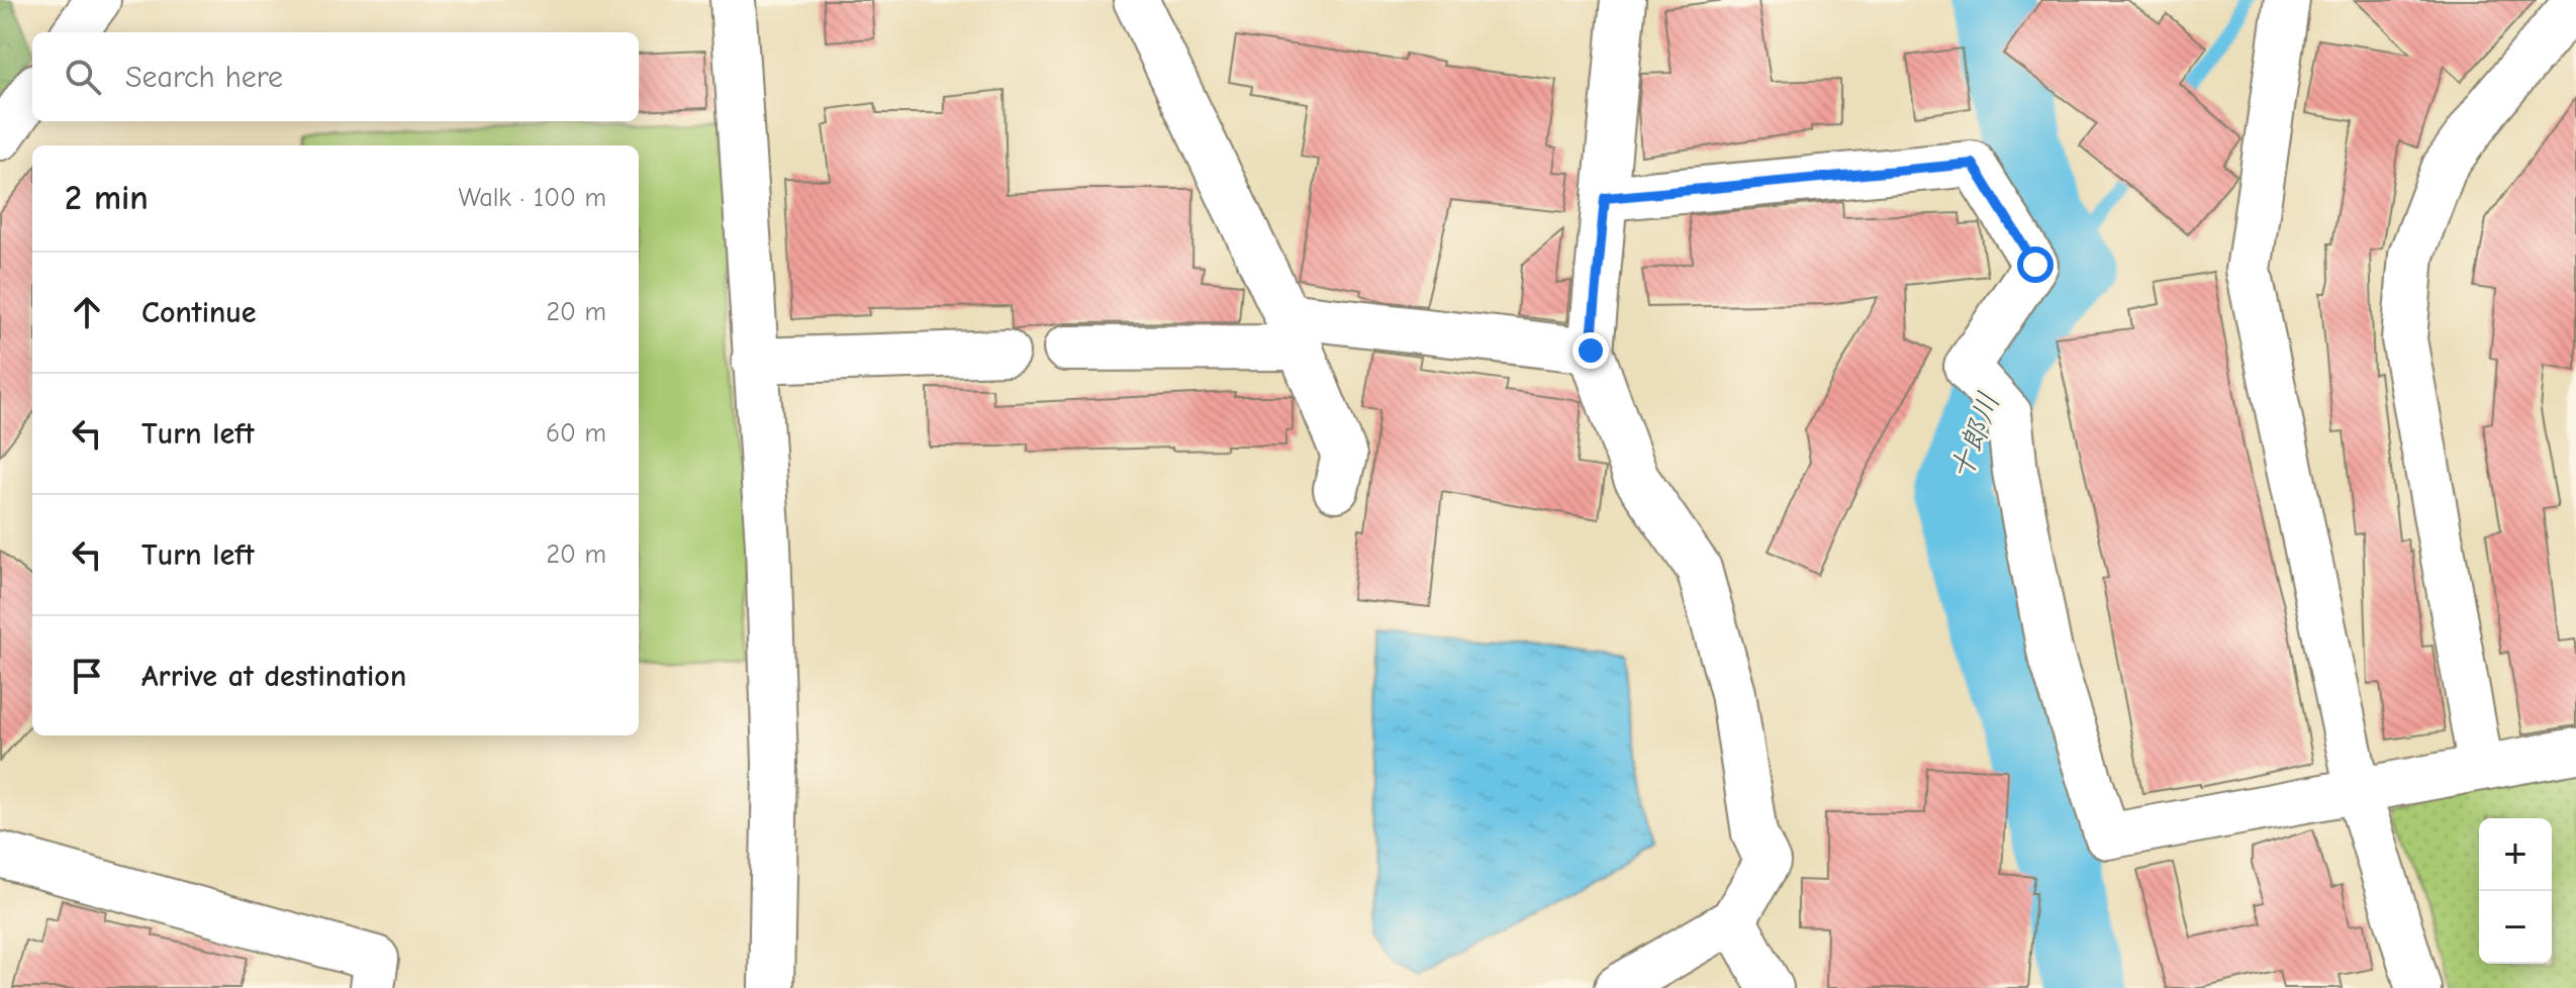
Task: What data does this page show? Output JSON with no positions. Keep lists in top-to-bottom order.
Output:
{
  "water": ["十郎川"],
  "page": {
    "search": "Search here",
    "heading": ["2 min", "Walk · 100 m"],
    "list": [
      ["Continue", "20 m"],
      ["Turn left", "60 m"],
      ["Turn left", "20 m"],
      "Arrive at destination"
    ],
    "map_buttons": ["+", "−"]
  }
}
